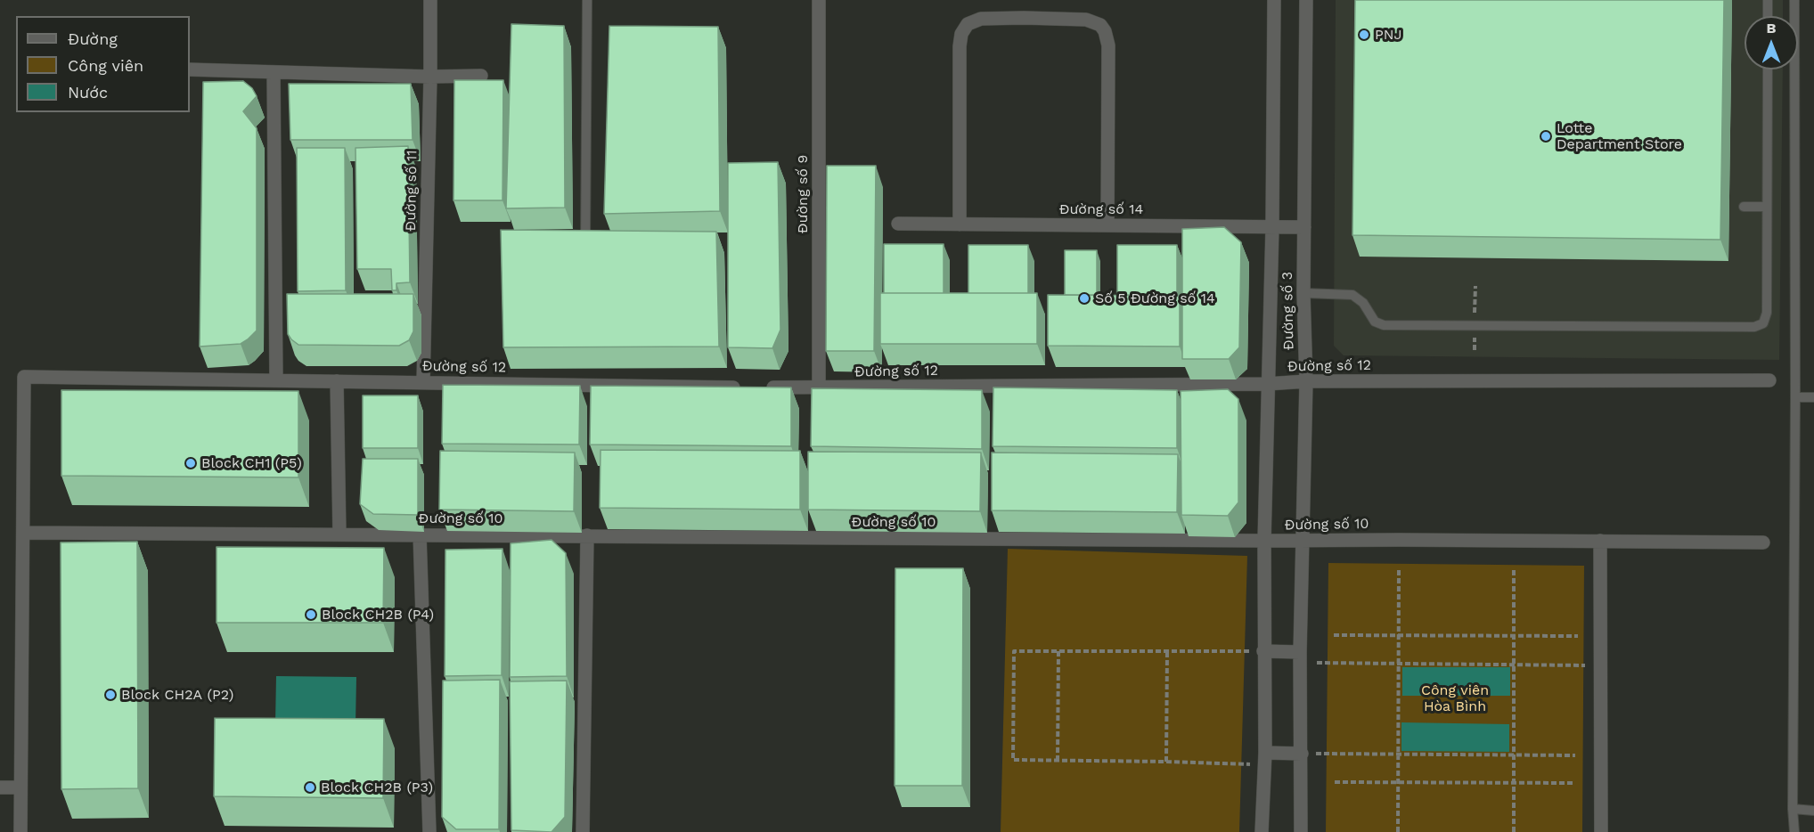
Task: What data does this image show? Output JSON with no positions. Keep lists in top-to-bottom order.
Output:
{
  "streets": {
    "street": [
      "Đường số 11",
      "Đường số 9",
      "Đường số 14",
      "Đường số 3",
      "Đường số 12",
      "Đường số 10"
    ]
  },
  "crossings": [
    ["Đường số 11", "Đường số 12"],
    ["Đường số 9", "Đường số 12"],
    ["Đường số 14", "Đường số 3"],
    ["Đường số 3", "Đường số 12"],
    ["Đường số 3", "Đường số 10"],
    ["Đường số 12", "Đường số 10"]
  ],
  "parks": ["Công viên Hòa Bình"],
  "places": [
    "PNJ",
    "Lotte Department Store",
    "Số 5 Đường số 14",
    "Block CH1 (P5)",
    "Block CH2B (P4)",
    "Block CH2A (P2)",
    "Block CH2B (P3)"
  ],
  "legend": ["Đường", "Công viên", "Nước"],
  "north": "top"
}
